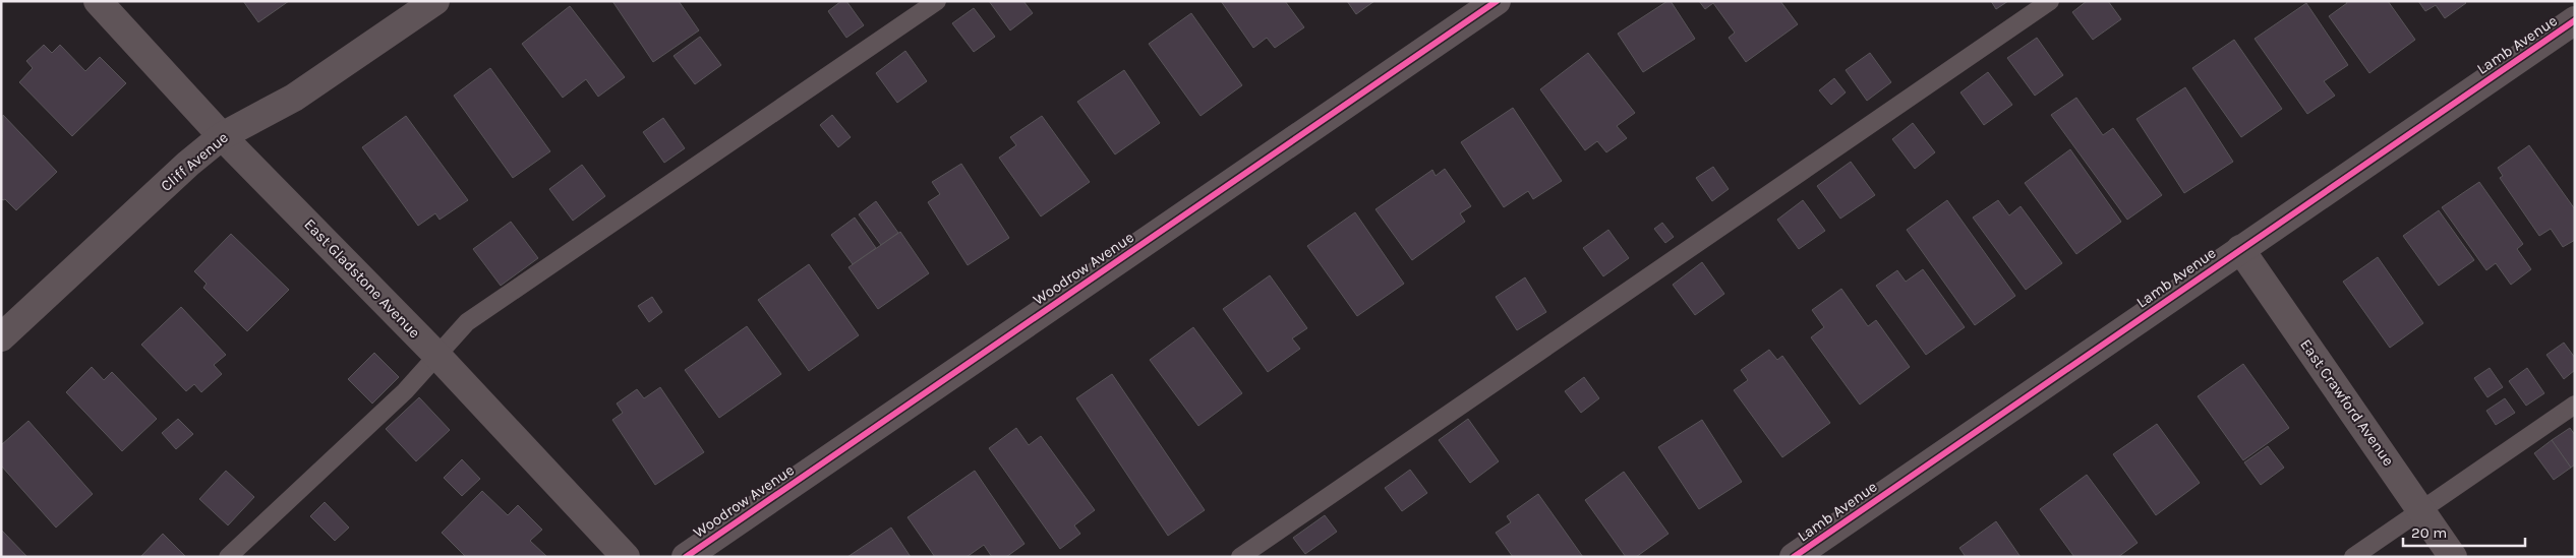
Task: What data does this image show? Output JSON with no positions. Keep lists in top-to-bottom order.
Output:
{
  "streets": {
    "street": [
      "Lamb Avenue",
      "Cliff Avenue",
      "Woodrow Avenue",
      "East Gladstone Avenue",
      "East Crawford Avenue"
    ]
  },
  "crossings": [
    ["Lamb Avenue", "East Crawford Avenue"],
    ["Cliff Avenue", "East Gladstone Avenue"]
  ],
  "scale_bar": "20 m"
}
